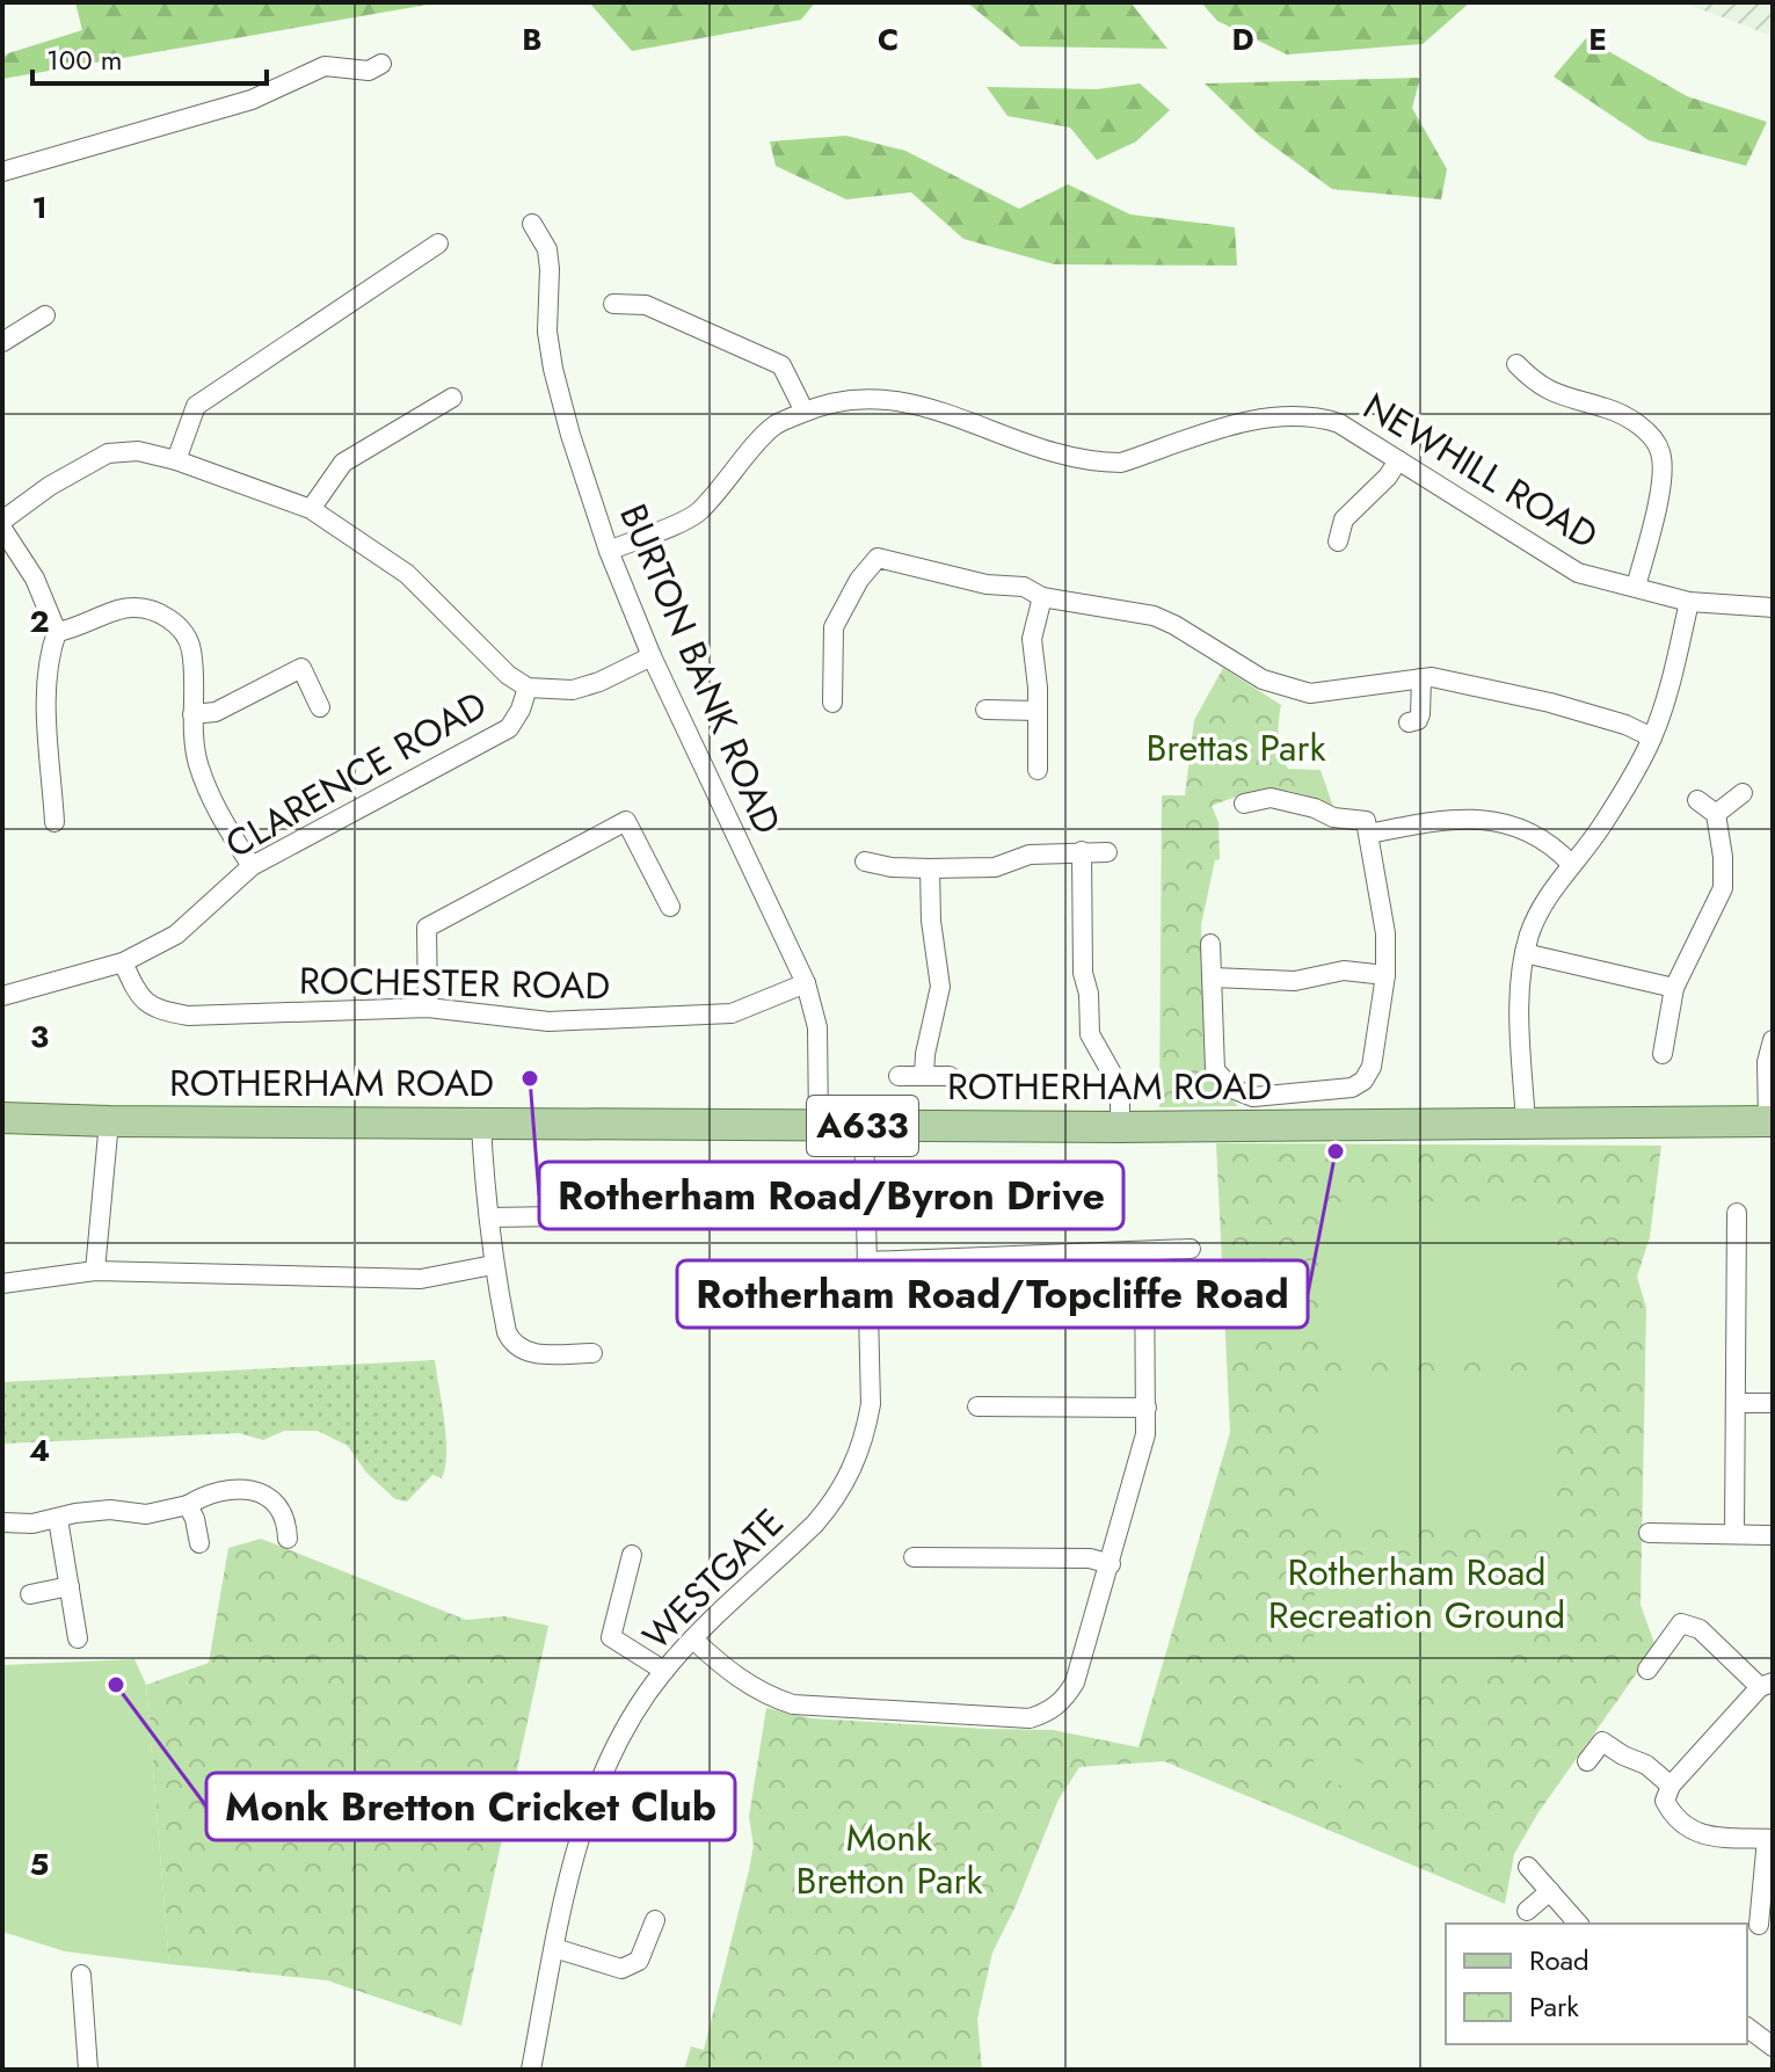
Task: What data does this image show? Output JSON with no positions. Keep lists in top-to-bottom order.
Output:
{
  "streets": {
    "main road": ["ROTHERHAM ROAD", "A633"],
    "street": [
      "NEWHILL ROAD",
      "BURTON BANK ROAD",
      "CLARENCE ROAD",
      "ROCHESTER ROAD",
      "WESTGATE"
    ]
  },
  "crossings": [
    ["NEWHILL ROAD", "BURTON BANK ROAD"],
    ["BURTON BANK ROAD", "ROCHESTER ROAD"],
    ["BURTON BANK ROAD", "ROTHERHAM ROAD"],
    ["CLARENCE ROAD", "ROCHESTER ROAD"],
    ["ROTHERHAM ROAD", "WESTGATE"]
  ],
  "parks": ["Brettas Park", "Rotherham Road Recreation Ground", "Monk Bretton Park"],
  "places": ["Rotherham Road/Byron Drive", "Rotherham Road/Topcliffe Road", "Monk Bretton Cricket Club"],
  "legend": ["Road", "Park"],
  "scale_bar": "100 m",
  "grid": {
    "columns": [
      "B",
      "C",
      "D",
      "E"
    ],
    "rows": [
      "1",
      "2",
      "3",
      "4",
      "5"
    ]
  }
}
